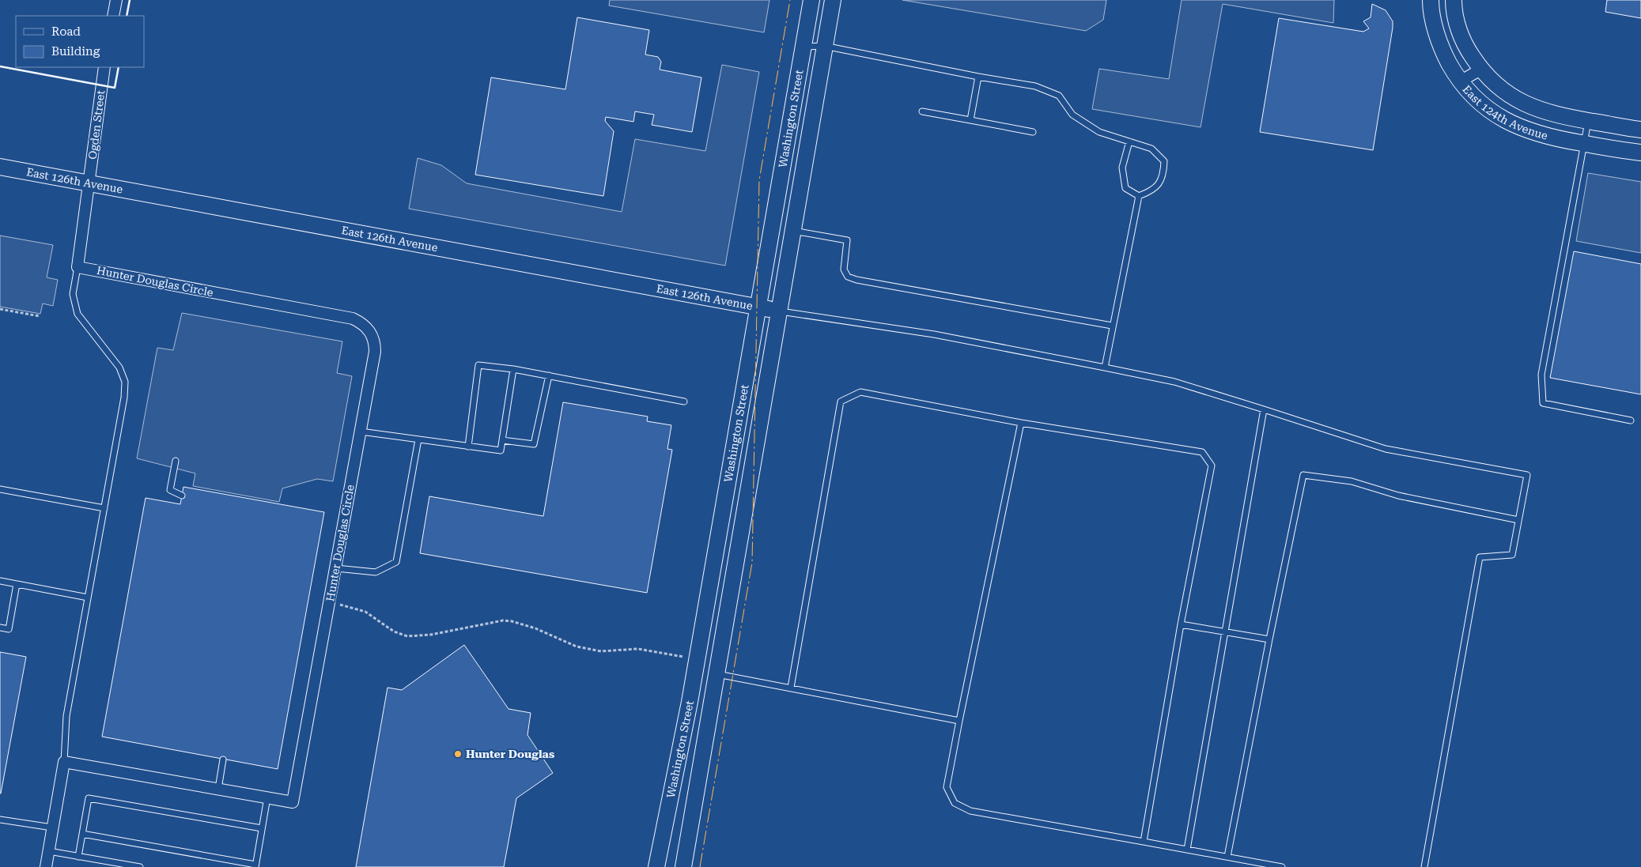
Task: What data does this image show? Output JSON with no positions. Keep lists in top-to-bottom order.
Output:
{
  "streets": {
    "main road": ["East 124th Avenue", "Washington Street", "East 126th Avenue"],
    "street": ["Ogden Street", "Hunter Douglas Circle"]
  },
  "crossings": [
    ["Washington Street", "East 126th Avenue"],
    ["Ogden Street", "East 126th Avenue"]
  ],
  "places": ["Hunter Douglas"],
  "legend": ["Road", "Building"]
}
